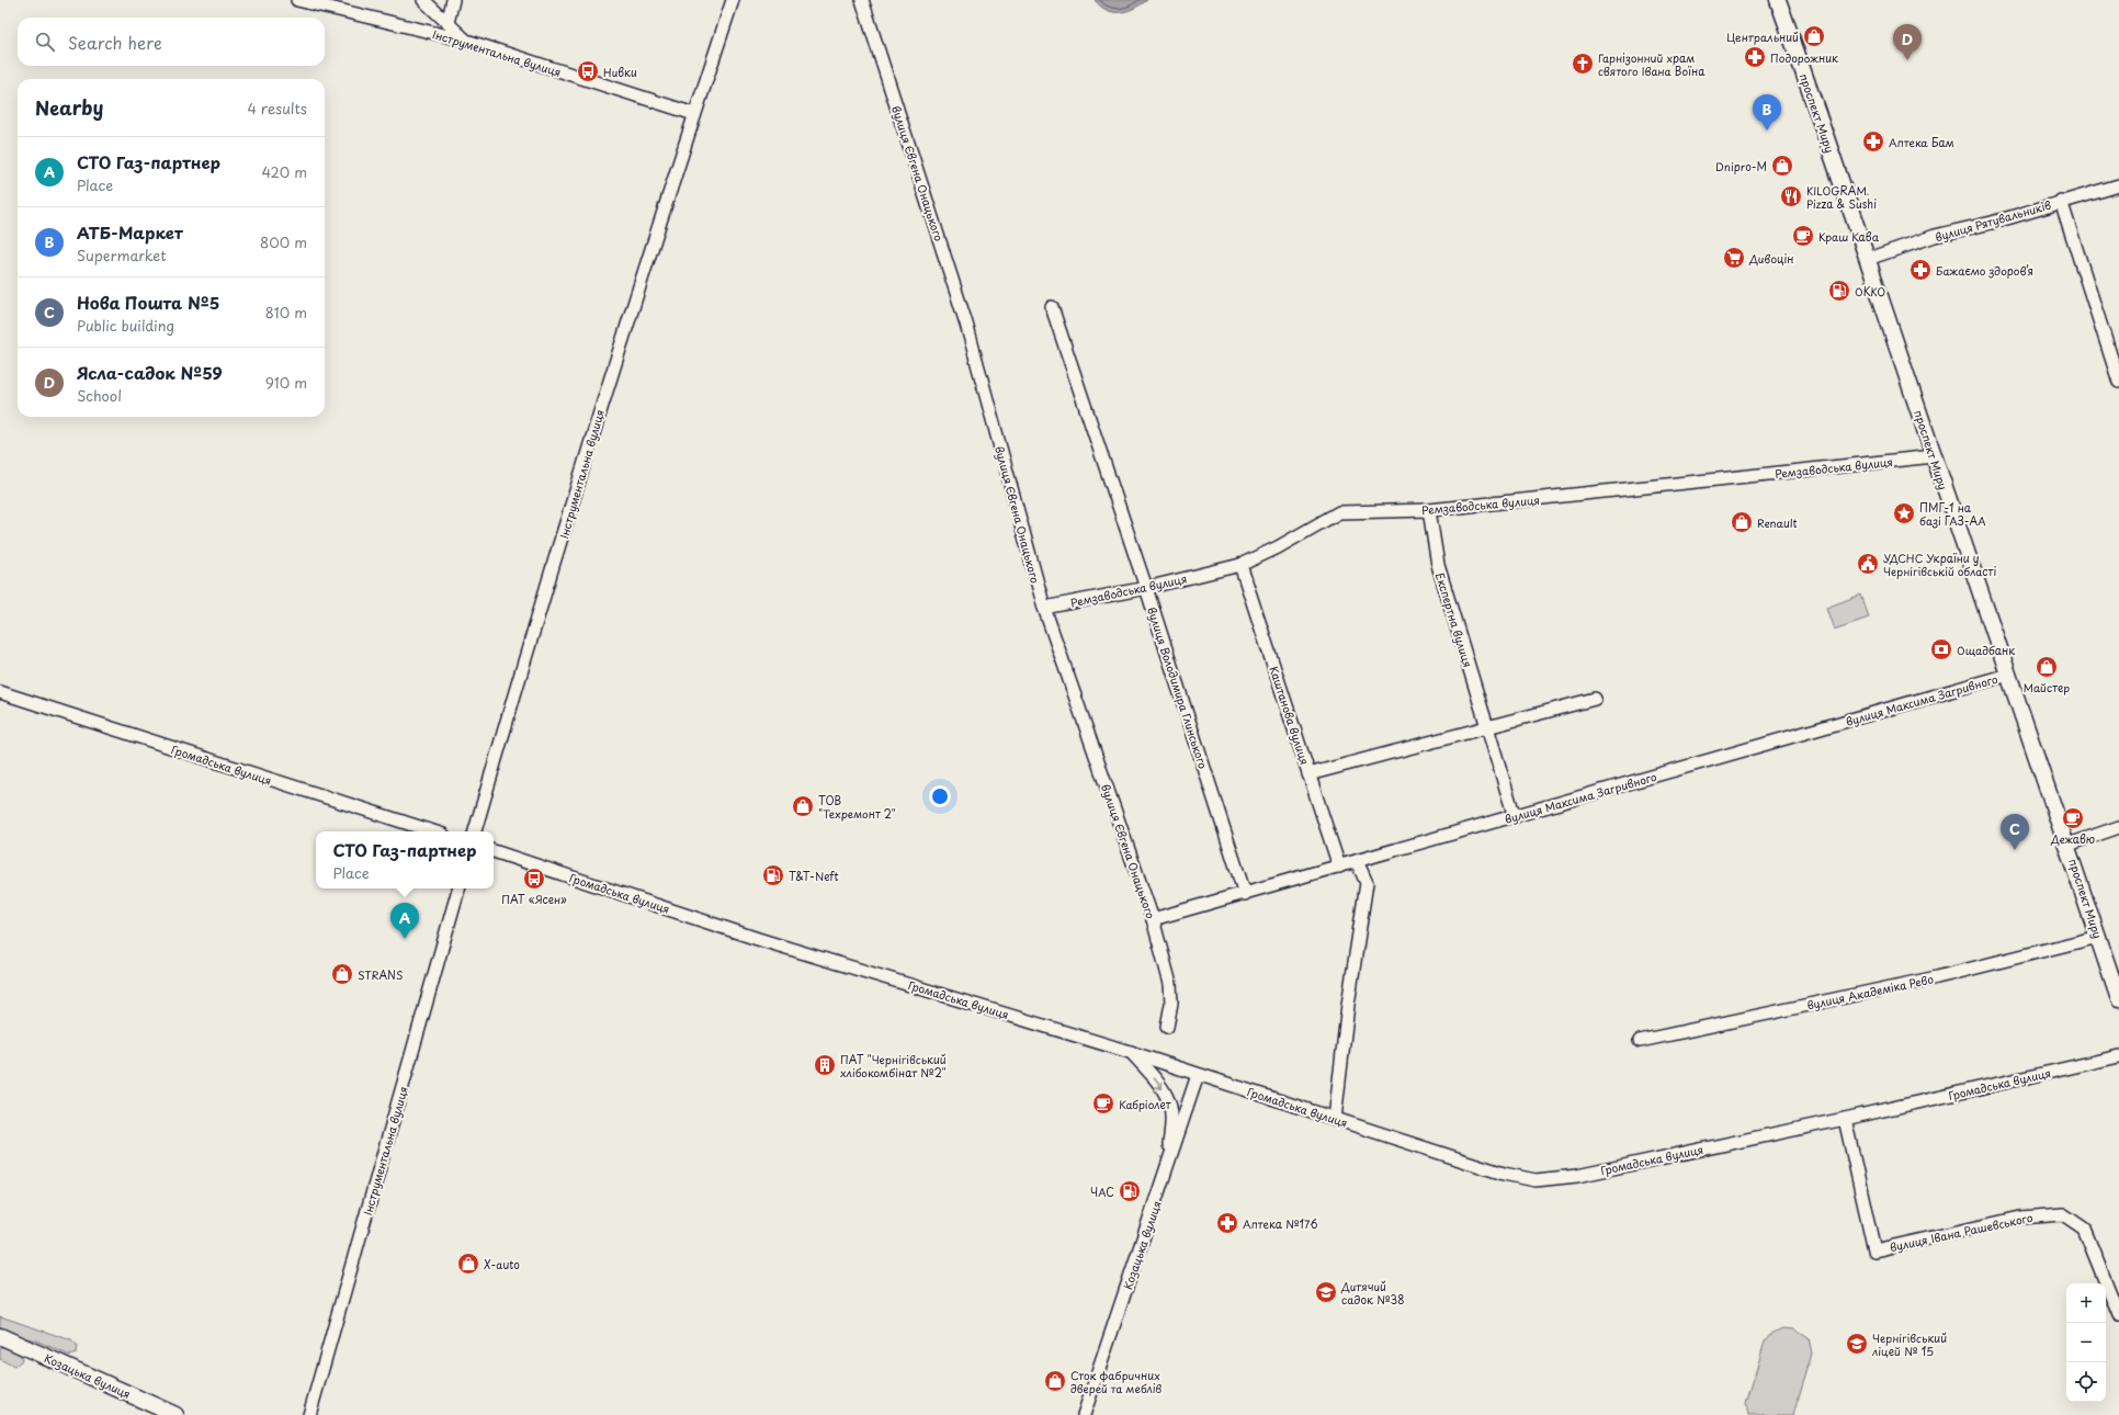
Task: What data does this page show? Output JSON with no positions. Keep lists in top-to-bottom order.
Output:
{
  "streets": {
    "main road": ["проспект Миру", "Козацька вулиця"],
    "street": [
      "Інструментальна вулиця",
      "вулиця Євгена Онацького",
      "вулиця Рятувальників",
      "Ремзаводська вулиця",
      "Експертна вулиця",
      "вулиця Володимира Глинського",
      "вулиця Максима Загривного",
      "Каштанова вулиця",
      "Громадська вулиця",
      "вулиця Академіка Рево",
      "вулиця Івана Рашевського"
    ]
  },
  "crossings": [
    ["проспект Миру", "вулиця Рятувальників"],
    ["проспект Миру", "Ремзаводська вулиця"],
    ["проспект Миру", "вулиця Максима Загривного"],
    ["проспект Миру", "вулиця Академіка Рево"],
    ["вулиця Євгена Онацького", "Ремзаводська вулиця"],
    ["вулиця Євгена Онацького", "вулиця Максима Загривного"],
    ["Ремзаводська вулиця", "Експертна вулиця"],
    ["Ремзаводська вулиця", "вулиця Володимира Глинського"],
    ["Ремзаводська вулиця", "Каштанова вулиця"],
    ["Експертна вулиця", "вулиця Максима Загривного"],
    ["вулиця Володимира Глинського", "вулиця Максима Загривного"],
    ["вулиця Максима Загривного", "Каштанова вулиця"],
    ["Громадська вулиця", "вулиця Івана Рашевського"],
    ["Громадська вулиця", "Козацька вулиця"]
  ],
  "places": {
    "shop": [
      "Центральний",
      "Dnipro-M",
      "Renault",
      "Майстер",
      "ТОВ \"Техремонт 2\"",
      "STRANS",
      "X-auto",
      "Сток фабричних дверей та меблів"
    ],
    "pharmacy": [
      "Подорожник",
      "Аптека Бам",
      "Бажаємо здоров’я",
      "Аптека №176"
    ],
    "church": ["Гарнізонний храм святого Івана Воїна"],
    "bus stop": ["Нивки", "ПАТ «Ясен»"],
    "restaurant": ["KILOGRAM. Pizza & Sushi"],
    "cafe": ["Краш Кава", "Дежавю", "Кабріолет"],
    "supermarket": ["Дивоцін"],
    "fuel station": ["ОККО", "T&T-Neft", "ЧАС"],
    "place": ["ПМГ-1 на базі ГАЗ-АА"],
    "public building": ["УДСНС України у Чернігівській області"],
    "bank": ["Ощадбанк"],
    "building": ["ПАТ \"Чернігівський хлібокомбінат №2\""],
    "school or university": ["Дитячий садок №38", "Чернігівський ліцей № 15"]
  },
  "page": {
    "search": "Search here",
    "pins": [
      "D",
      "B",
      "C",
      "A"
    ],
    "heading": ["Nearby", "4 results"],
    "list": [
      {
        "mark": "A",
        "name": "СТО Газ-партнер",
        "note": "Place",
        "value": "420 m"
      },
      {
        "mark": "B",
        "name": "АТБ-Маркет",
        "note": "Supermarket",
        "value": "800 m"
      },
      {
        "mark": "C",
        "name": "Нова Пошта №5",
        "note": "Public building",
        "value": "810 m"
      },
      {
        "mark": "D",
        "name": "Ясла-садок №59",
        "note": "School",
        "value": "910 m"
      }
    ],
    "popup": ["СТО Газ-партнер", "Place"],
    "map_buttons": ["+", "−"]
  }
}
